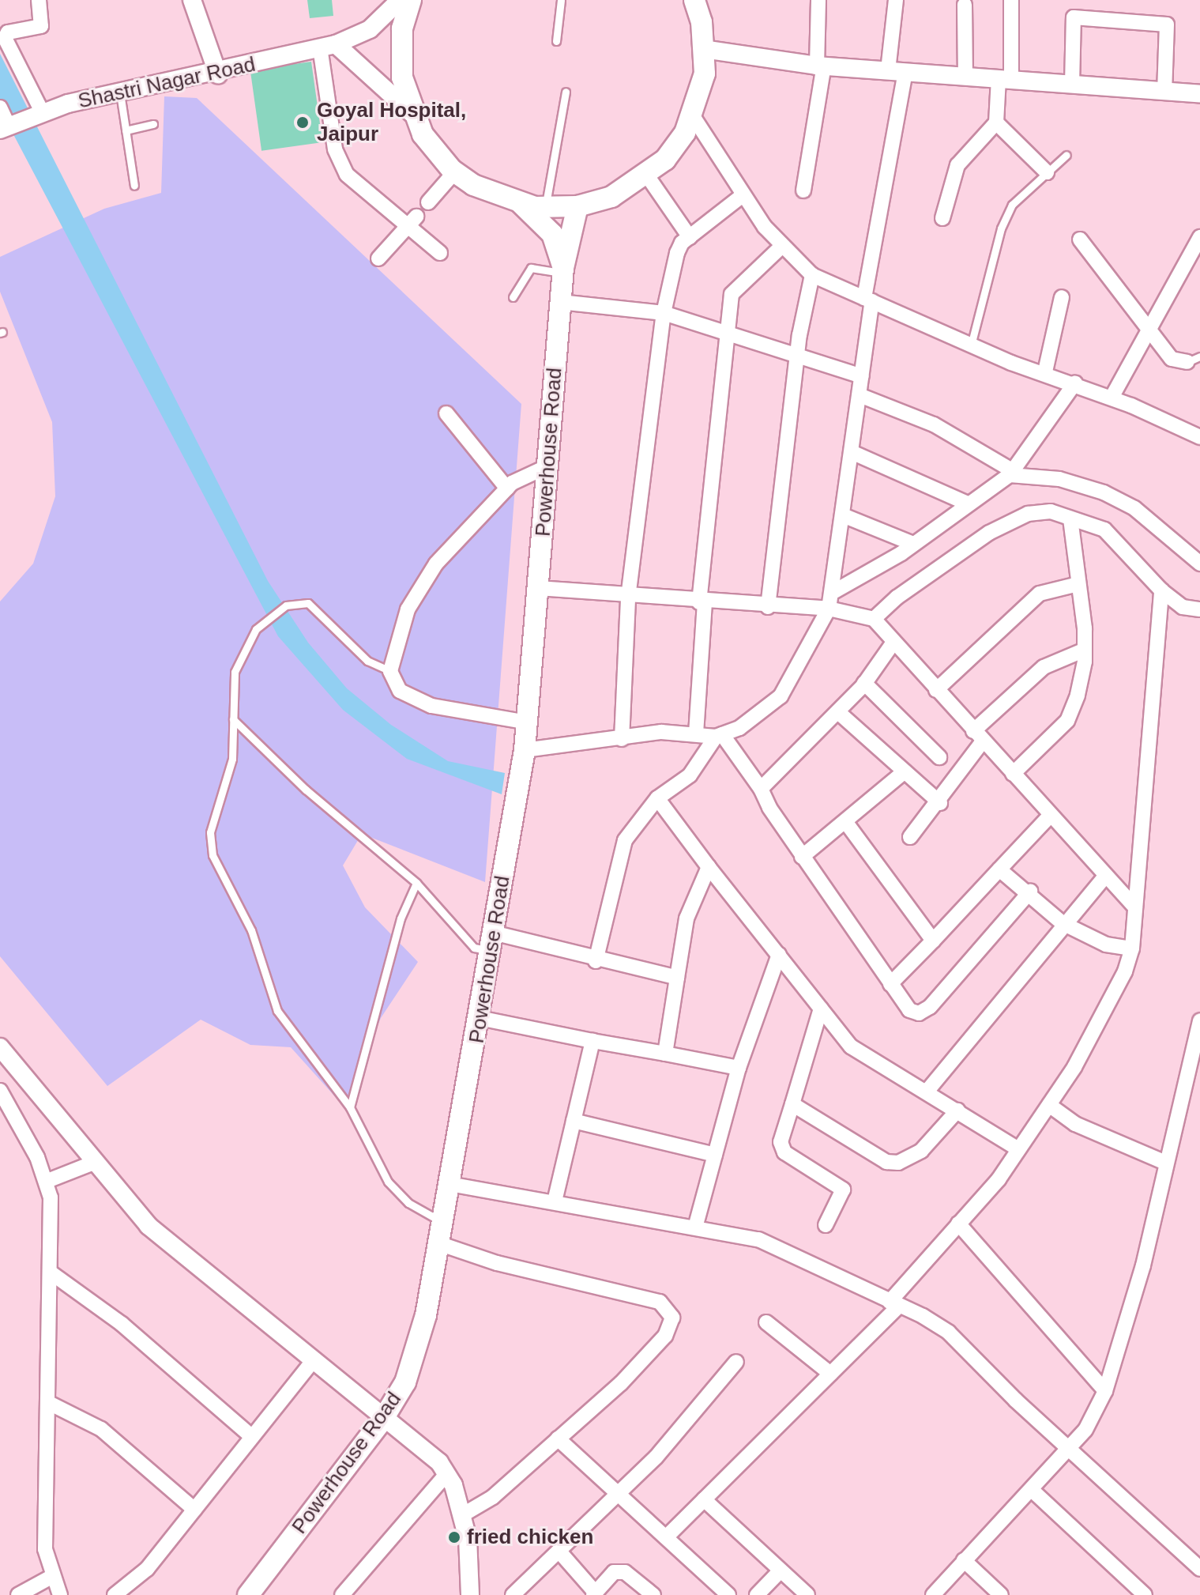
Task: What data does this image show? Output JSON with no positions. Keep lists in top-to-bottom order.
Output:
{
  "streets": {
    "main road": ["Powerhouse Road"],
    "street": ["Shastri Nagar Road"]
  },
  "places": ["Goyal Hospital, Jaipur", "fried chicken"]
}
